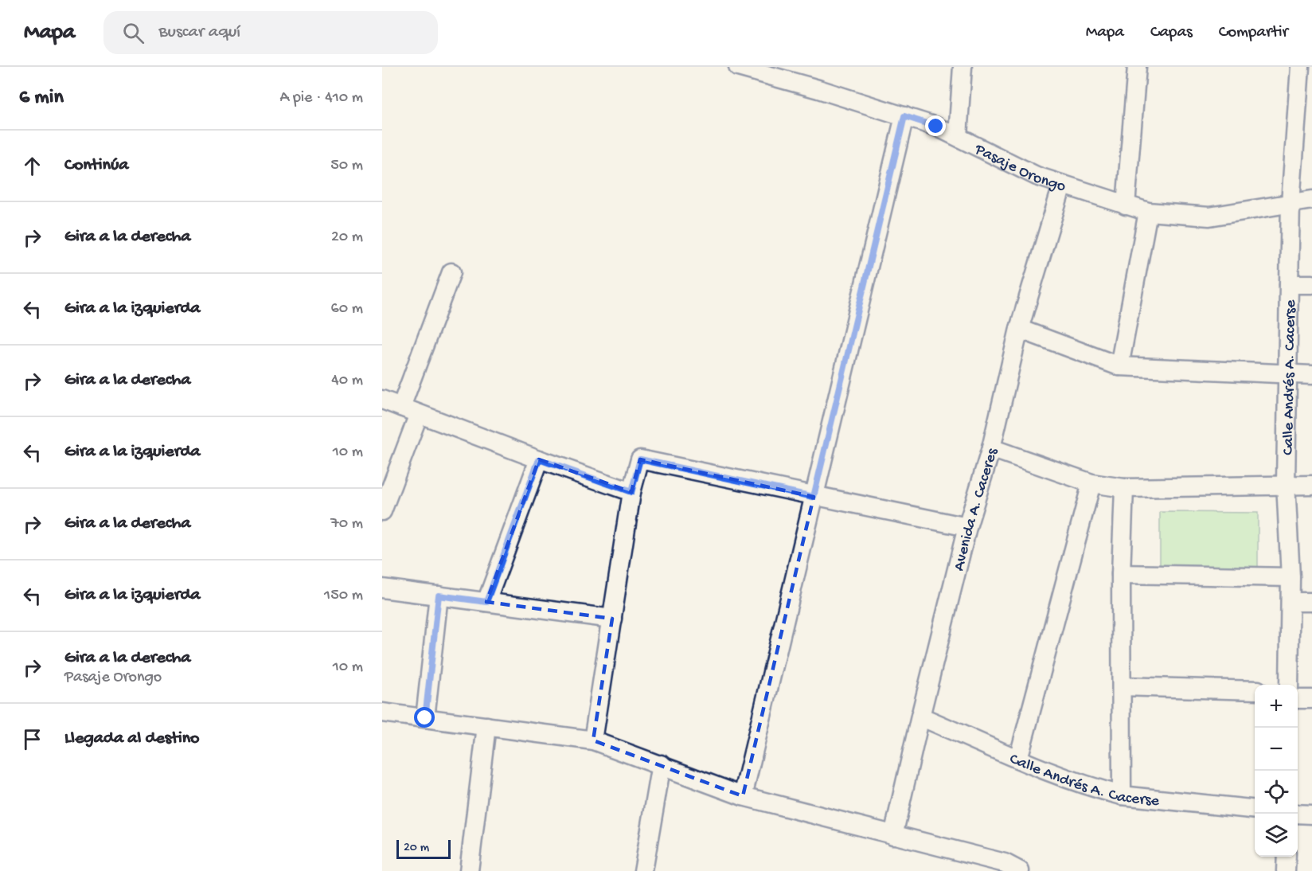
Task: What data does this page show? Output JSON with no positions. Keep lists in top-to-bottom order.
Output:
{
  "streets": {
    "street": ["Pasaje Orongo", "Calle Andrés A. Cacerse", "Avenida A. Caceres"]
  },
  "crossings": [
    ["Pasaje Orongo", "Calle Andrés A. Cacerse"],
    ["Pasaje Orongo", "Avenida A. Caceres"],
    ["Calle Andrés A. Cacerse", "Avenida A. Caceres"]
  ],
  "scale_bar": "20 m",
  "page": {
    "header": "Mapa",
    "search": "Buscar aquí",
    "nav": ["Mapa", "Capas", "Compartir"],
    "heading": ["6 min", "A pie · 410 m"],
    "list": [
      ["Continúa", "50 m"],
      ["Gira a la derecha", "20 m"],
      ["Gira a la izquierda", "60 m"],
      ["Gira a la derecha", "40 m"],
      ["Gira a la izquierda", "10 m"],
      ["Gira a la derecha", "70 m"],
      ["Gira a la izquierda", "150 m"],
      ["Gira a la derecha", "Pasaje Orongo", "10 m"],
      "Llegada al destino"
    ],
    "map_buttons": ["+", "−"],
    "scale": "20 m"
  }
}
